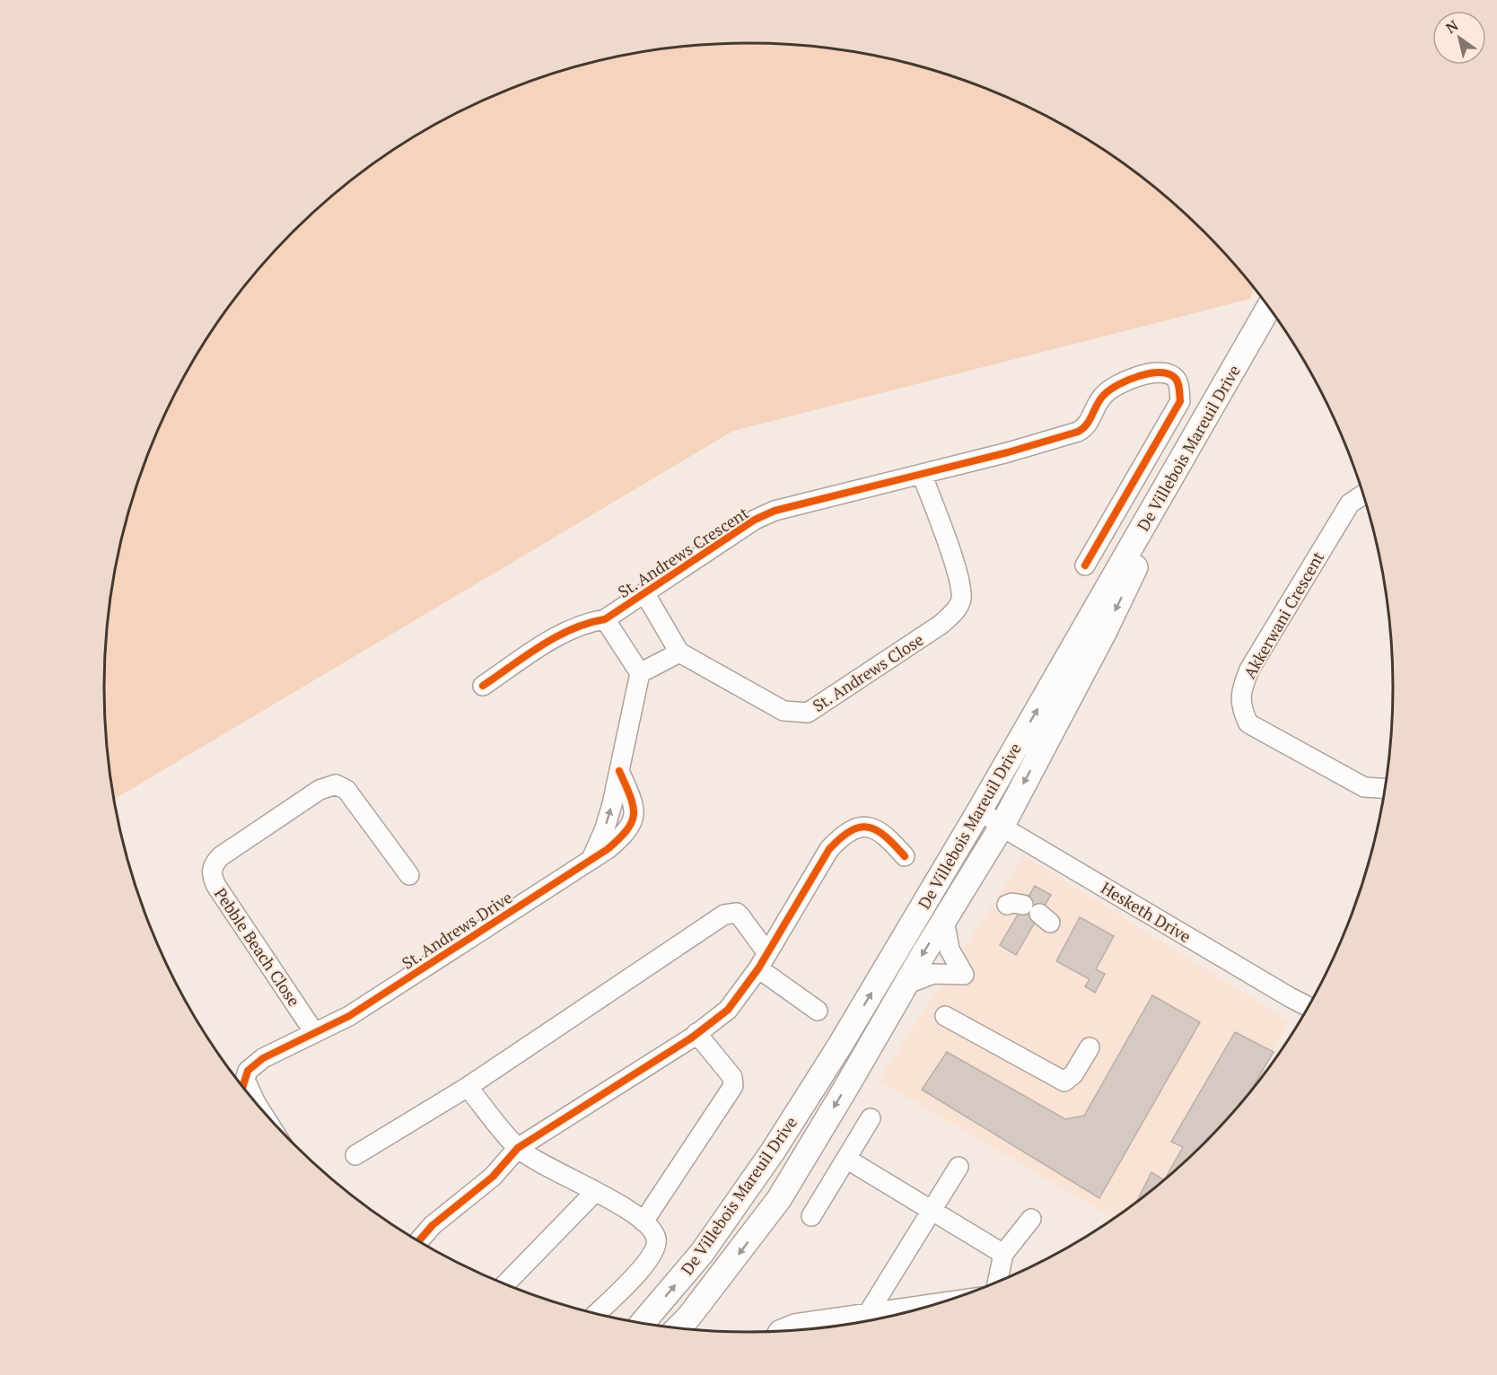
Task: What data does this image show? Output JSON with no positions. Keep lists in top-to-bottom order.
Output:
{
  "streets": {
    "main road": ["De Villebois Mareuil Drive"],
    "street": [
      "St. Andrews Crescent",
      "Akkerwani Crescent",
      "St. Andrews Close",
      "Hesketh Drive",
      "St. Andrews Drive",
      "Pebble Beach Close"
    ]
  },
  "crossings": [
    ["De Villebois Mareuil Drive", "Hesketh Drive"],
    ["St. Andrews Crescent", "St. Andrews Close"],
    ["St. Andrews Drive", "Pebble Beach Close"]
  ],
  "north": "top left"
}
